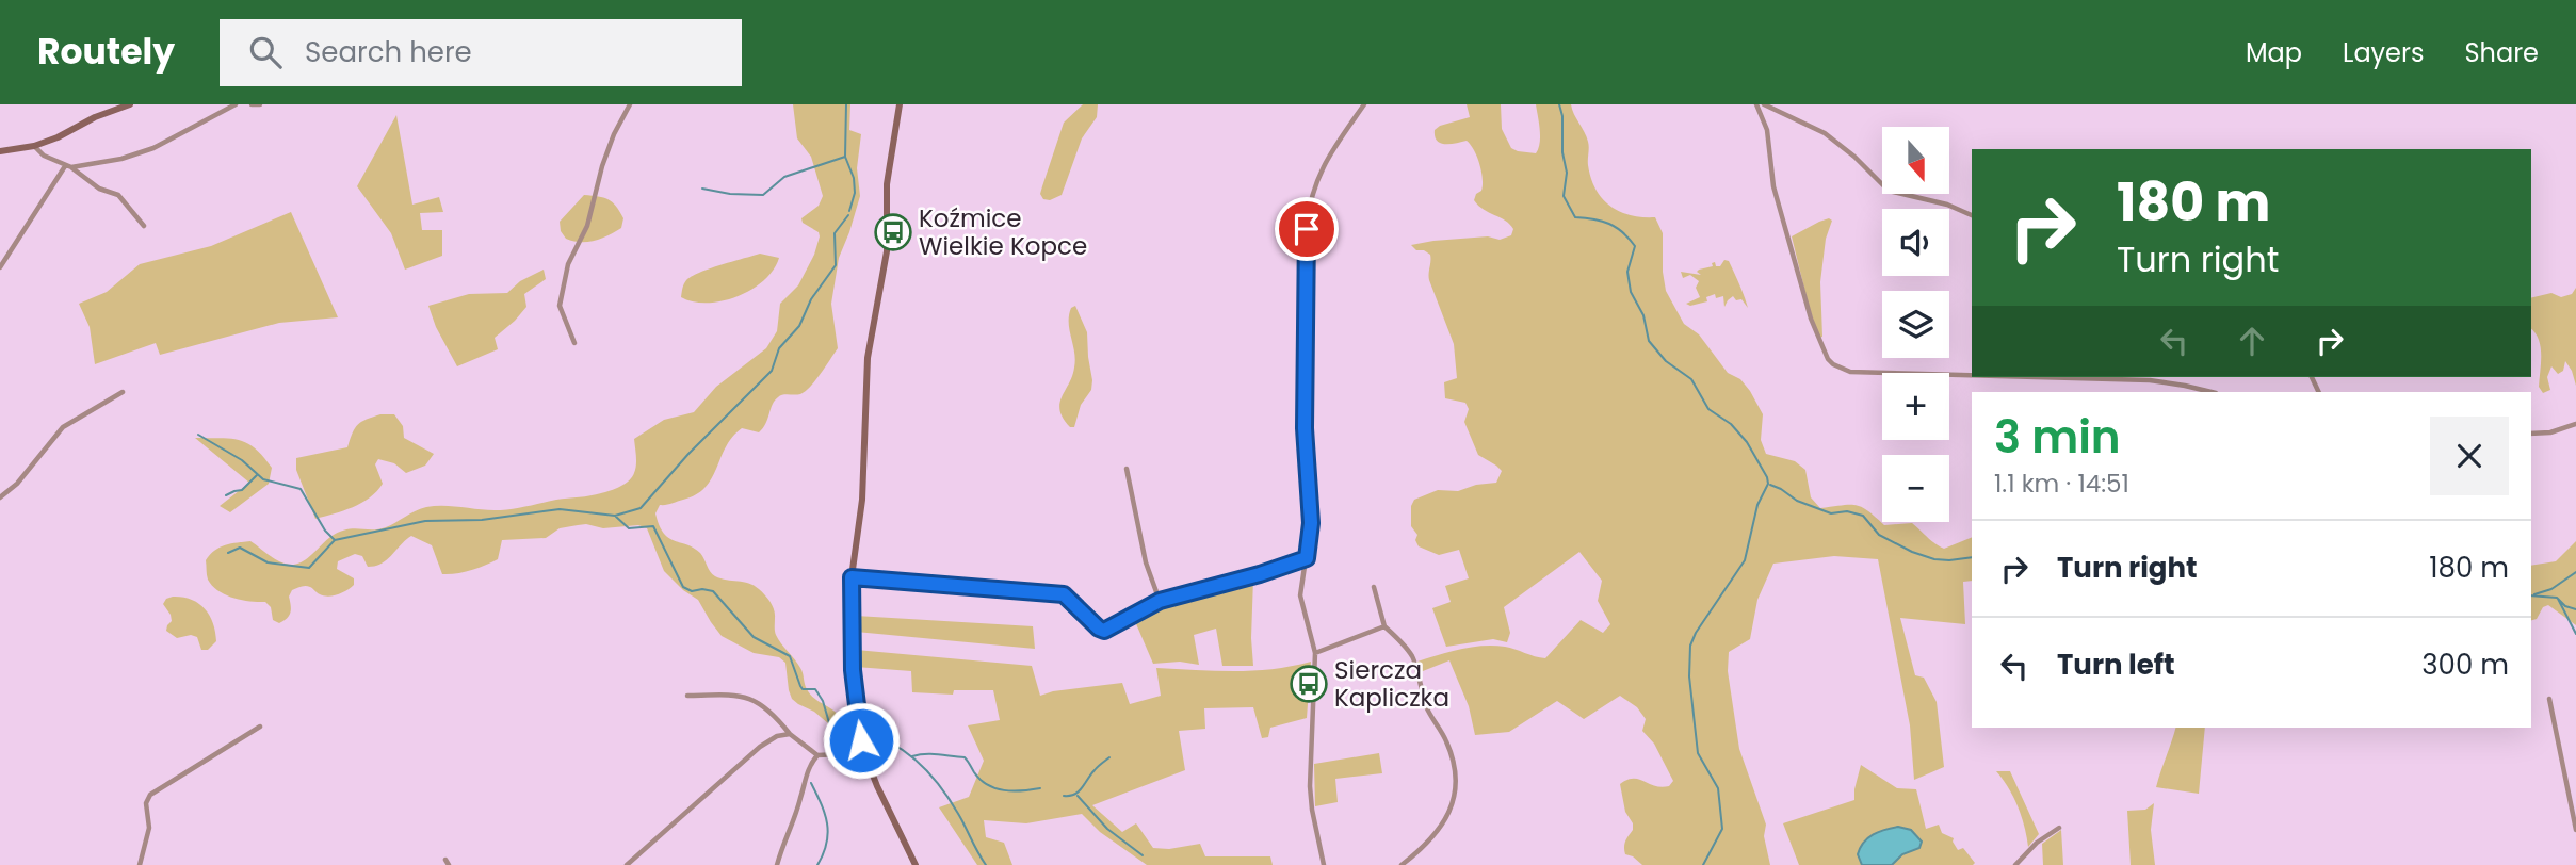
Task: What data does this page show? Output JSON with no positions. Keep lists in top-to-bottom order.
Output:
{
  "places": {
    "bus stop": ["Koźmice Wielkie Kopce", "Siercza Kapliczka"]
  },
  "north": "bottom",
  "page": {
    "header": "Routely",
    "search": "Search here",
    "nav": ["Map", "Layers", "Share"],
    "map_buttons": ["+", "−"],
    "turn": ["180 m", "Turn right"],
    "heading": ["3 min", "1.1 km · 14:51"],
    "list": [
      {
        "name": "Turn right",
        "value": "180 m"
      },
      {
        "name": "Turn left",
        "value": "300 m"
      }
    ]
  }
}
